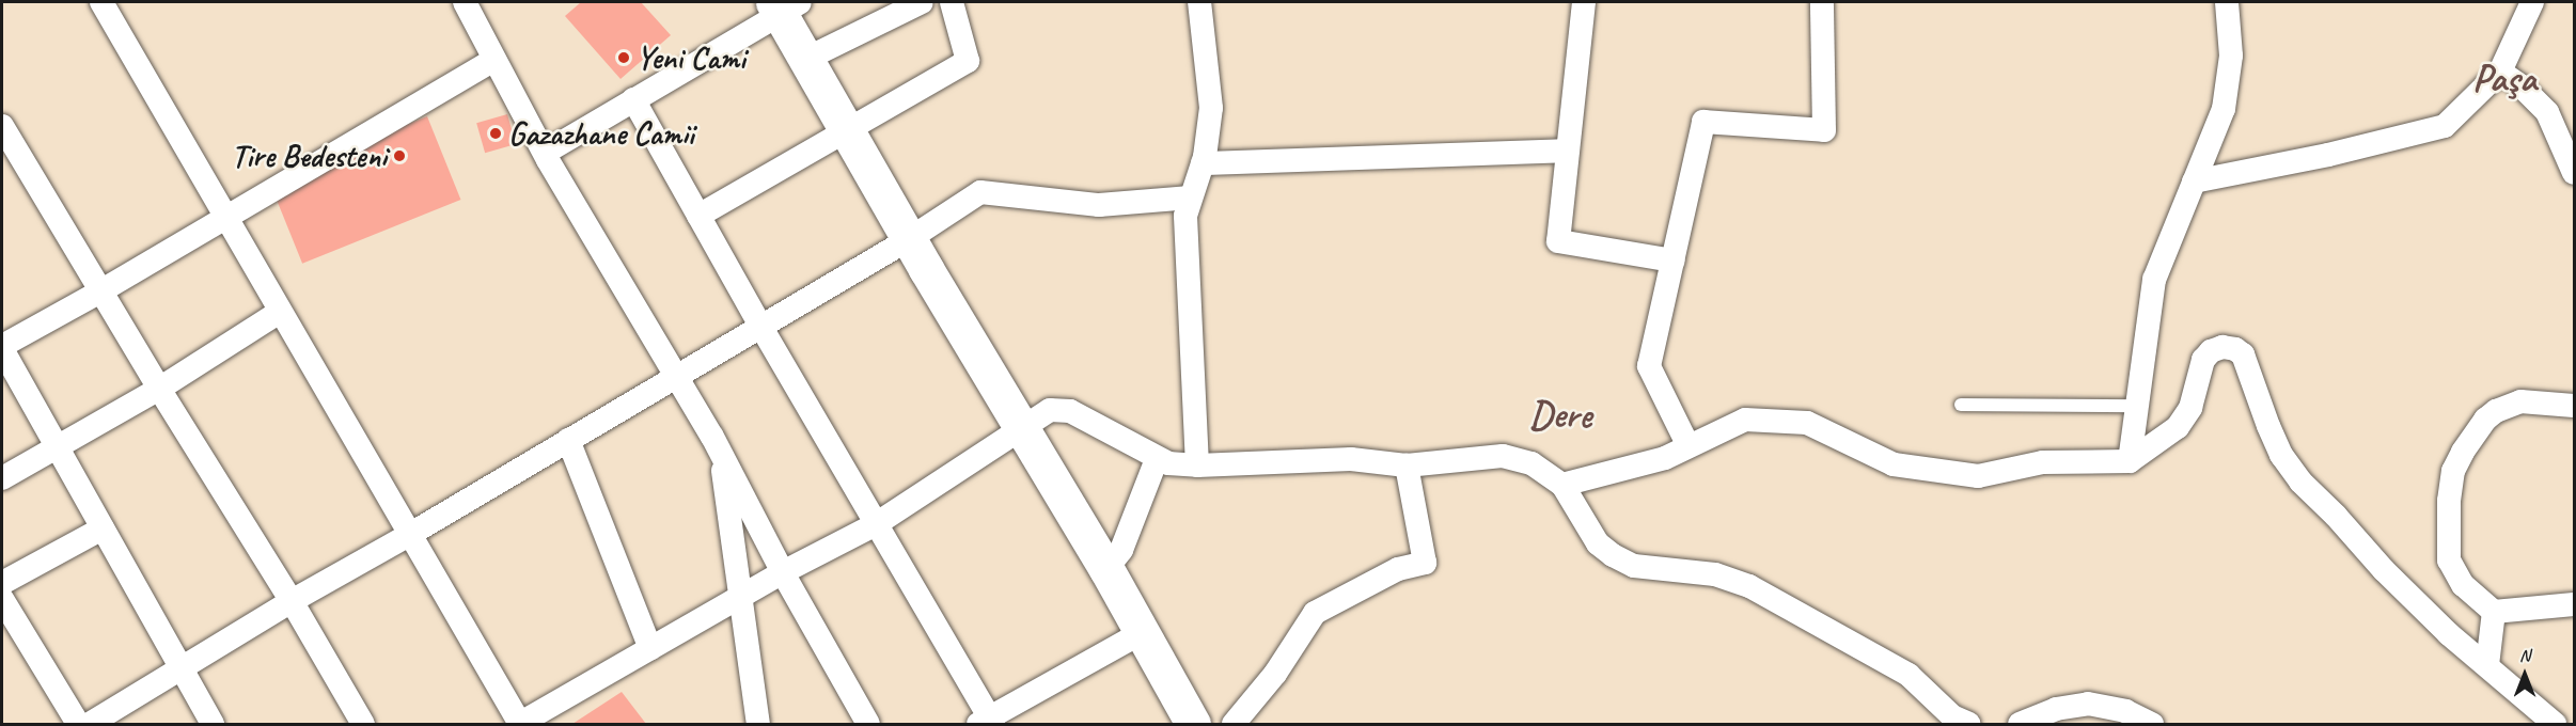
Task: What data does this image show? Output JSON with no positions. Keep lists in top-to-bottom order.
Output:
{
  "districts": ["Paşa", "Dere"],
  "places": ["Yeni Cami", "Gazazhane Camii", "Tire Bedesteni"],
  "north": "top"
}
